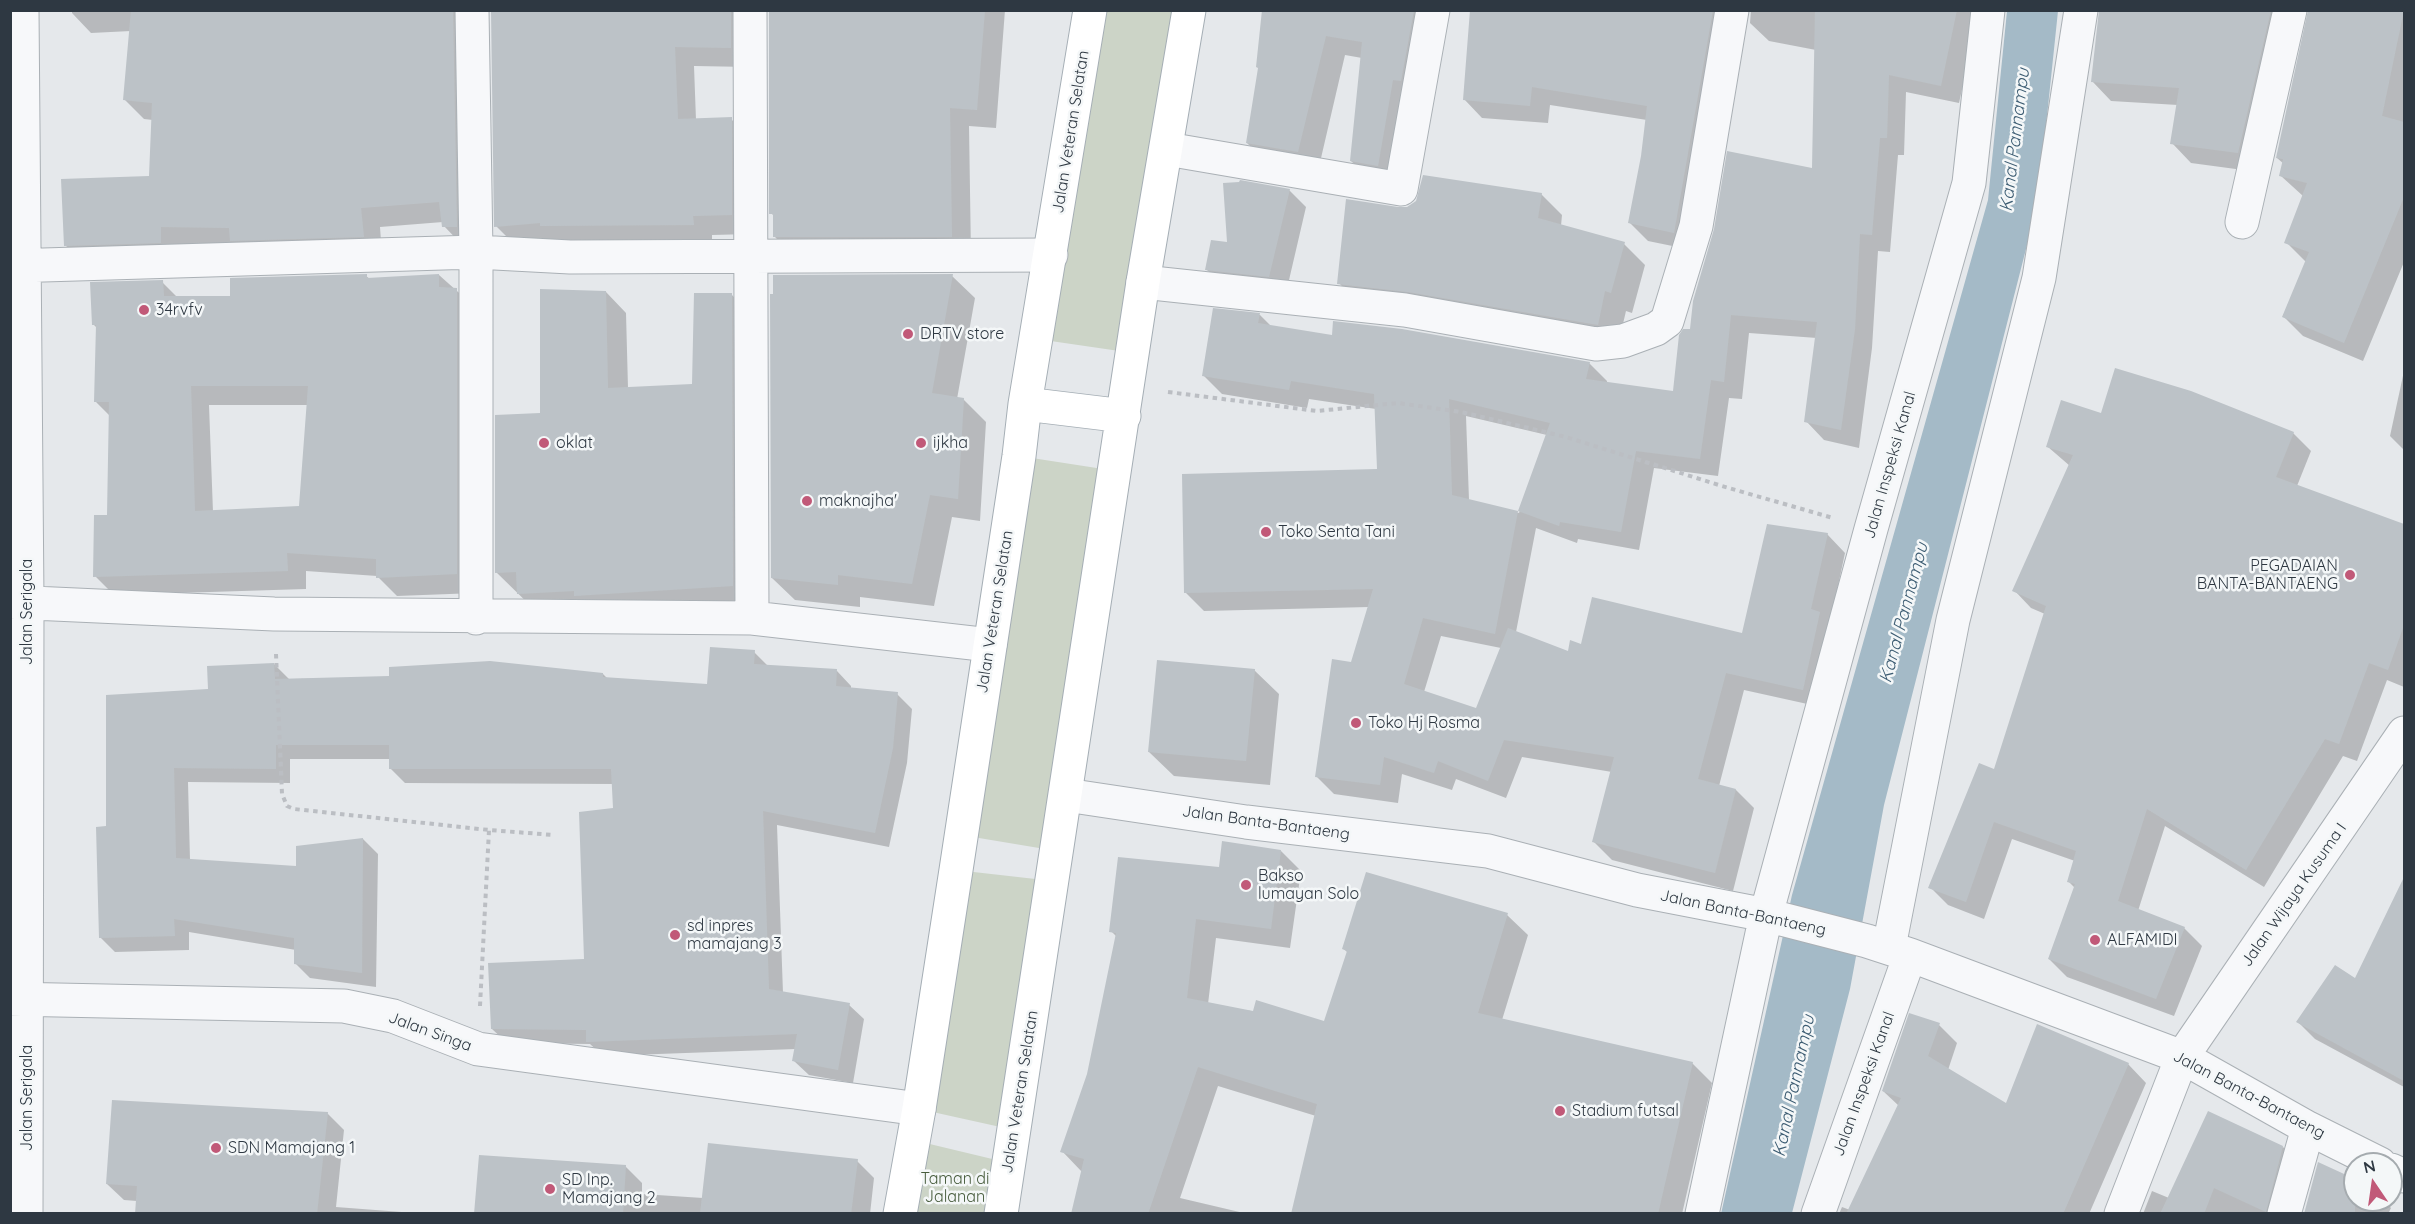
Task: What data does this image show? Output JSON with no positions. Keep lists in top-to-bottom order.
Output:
{
  "streets": {
    "main road": ["Jalan Veteran Selatan"],
    "street": [
      "Jalan Inspeksi Kanal",
      "Jalan Serigala",
      "Jalan Banta-Bantaeng",
      "Jalan Wijaya Kusuma I",
      "Jalan Singa"
    ]
  },
  "crossings": [
    ["Jalan Veteran Selatan", "Jalan Banta-Bantaeng"],
    ["Jalan Veteran Selatan", "Jalan Singa"],
    ["Jalan Inspeksi Kanal", "Jalan Banta-Bantaeng"],
    ["Jalan Serigala", "Jalan Singa"],
    ["Jalan Banta-Bantaeng", "Jalan Wijaya Kusuma I"]
  ],
  "water": ["Kanal Pannampu"],
  "parks": ["Taman di Jalanan"],
  "places": [
    "34rvfv",
    "DRTV store",
    "oklat",
    "ijkha",
    "maknajha'",
    "Toko Senta Tani",
    "PEGADAIAN BANTA-BANTAENG",
    "Toko Hj Rosma",
    "Bakso lumayan Solo",
    "sd inpres mamajang 3",
    "ALFAMIDI",
    "Stadium futsal",
    "SDN Mamajang 1",
    "SD Inp. Mamajang 2"
  ],
  "north": "top"
}
